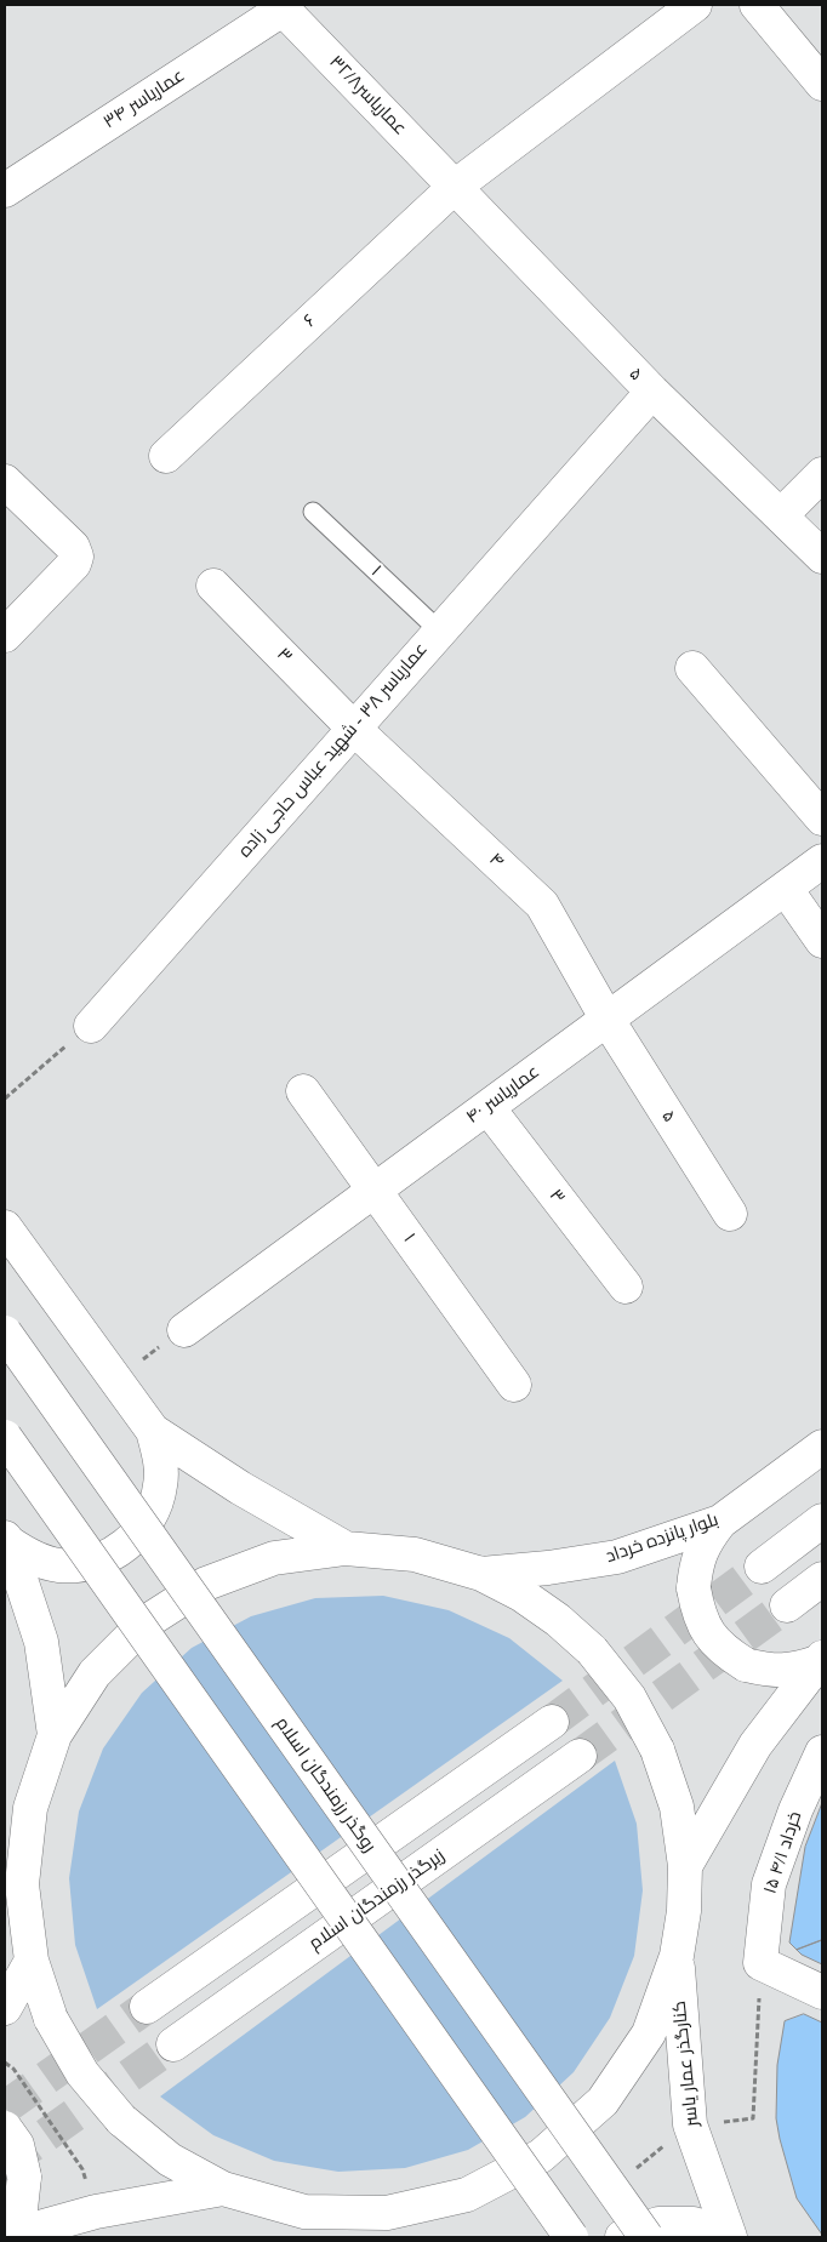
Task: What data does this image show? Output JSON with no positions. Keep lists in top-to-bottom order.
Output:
{
  "streets": {
    "main road": [
      "عماریاسر۳۲/۸",
      "عماریاسر ۳۴",
      "۶",
      "۵",
      "۱",
      "۳",
      "عماریاسر ۳۸ - شهید عباس حاجی زاده",
      "۴",
      "عماریاسر ۴۰",
      "بلوار پانزده خرداد",
      "روگذر رزمندگان اسلام",
      "۱۵ خرداد ۴/۱",
      "زیرگذر رزمندگان اسلام",
      "کنارگذر عمار یاسر"
    ]
  },
  "crossings": [
    ["عماریاسر۳۲/۸", "عماریاسر ۳۴"],
    ["عماریاسر۳۲/۸", "۶"],
    ["عماریاسر۳۲/۸", "۵"],
    ["۶", "۵"],
    ["۵", "عماریاسر ۳۸ - شهید عباس حاجی زاده"],
    ["۵", "۴"],
    ["۵", "عماریاسر ۴۰"],
    ["۱", "عماریاسر ۳۸ - شهید عباس حاجی زاده"],
    ["۱", "عماریاسر ۴۰"],
    ["۳", "عماریاسر ۳۸ - شهید عباس حاجی زاده"],
    ["۳", "۴"],
    ["۳", "عماریاسر ۴۰"],
    ["عماریاسر ۳۸ - شهید عباس حاجی زاده", "۴"],
    ["۴", "عماریاسر ۴۰"]
  ]
}
